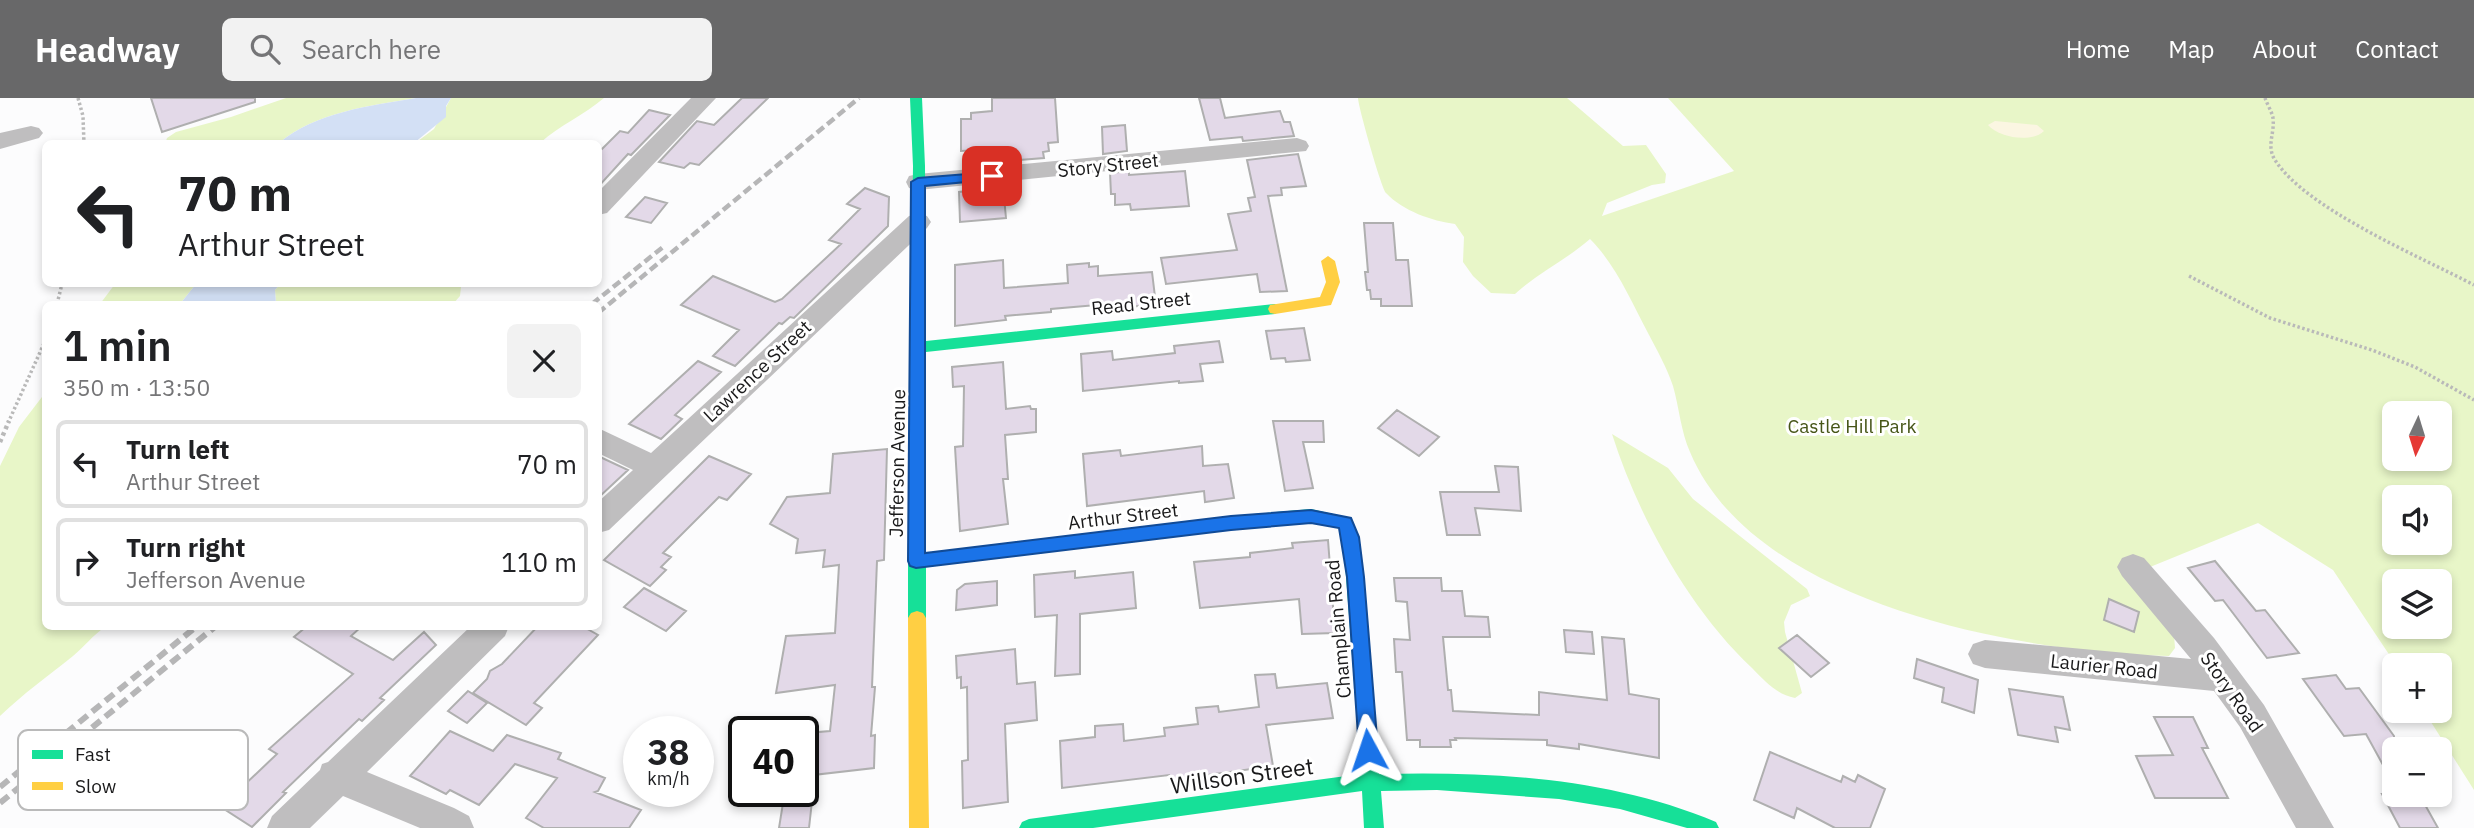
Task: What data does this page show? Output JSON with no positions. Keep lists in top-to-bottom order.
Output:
{
  "streets": {
    "street": [
      "Story Street",
      "Read Street",
      "Lawrence Street",
      "Jefferson Avenue",
      "Arthur Street",
      "Champlain Road",
      "Laurier Road",
      "Story Road",
      "Willson Street"
    ]
  },
  "crossings": [
    ["Story Street", "Jefferson Avenue"],
    ["Read Street", "Jefferson Avenue"],
    ["Lawrence Street", "Jefferson Avenue"],
    ["Jefferson Avenue", "Arthur Street"],
    ["Arthur Street", "Champlain Road"],
    ["Champlain Road", "Willson Street"],
    ["Laurier Road", "Story Road"]
  ],
  "parks": ["Castle Hill Park"],
  "legend": ["Fast", "Slow"],
  "north": "bottom",
  "page": {
    "header": "Headway",
    "search": "Search here",
    "nav": [
      "Home",
      "Map",
      "About",
      "Contact"
    ],
    "turn": ["70 m", "Arthur Street"],
    "heading": ["1 min", "350 m · 13:50"],
    "map_buttons": ["+", "−"],
    "list": [
      {
        "name": "Turn left",
        "note": "Arthur Street",
        "value": "70 m"
      },
      {
        "name": "Turn right",
        "note": "Jefferson Avenue",
        "value": "110 m"
      }
    ],
    "speed": "38 km/h",
    "limit": "40"
  }
}
